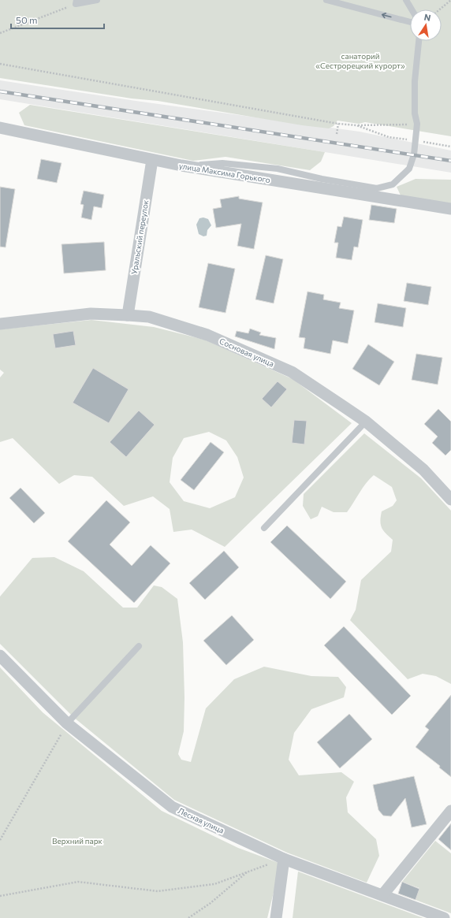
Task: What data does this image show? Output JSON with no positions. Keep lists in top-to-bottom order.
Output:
{
  "streets": {
    "street": [
      "улица Максима Горького",
      "Уральский переулок",
      "Сосновая улица",
      "Лесная улица"
    ]
  },
  "crossings": [
    ["улица Максима Горького", "Уральский переулок"],
    ["Уральский переулок", "Сосновая улица"]
  ],
  "parks": ["санаторий «Сестрорецкий курорт»", "Верхний парк"],
  "scale_bar": "50 m",
  "north": "top"
}
